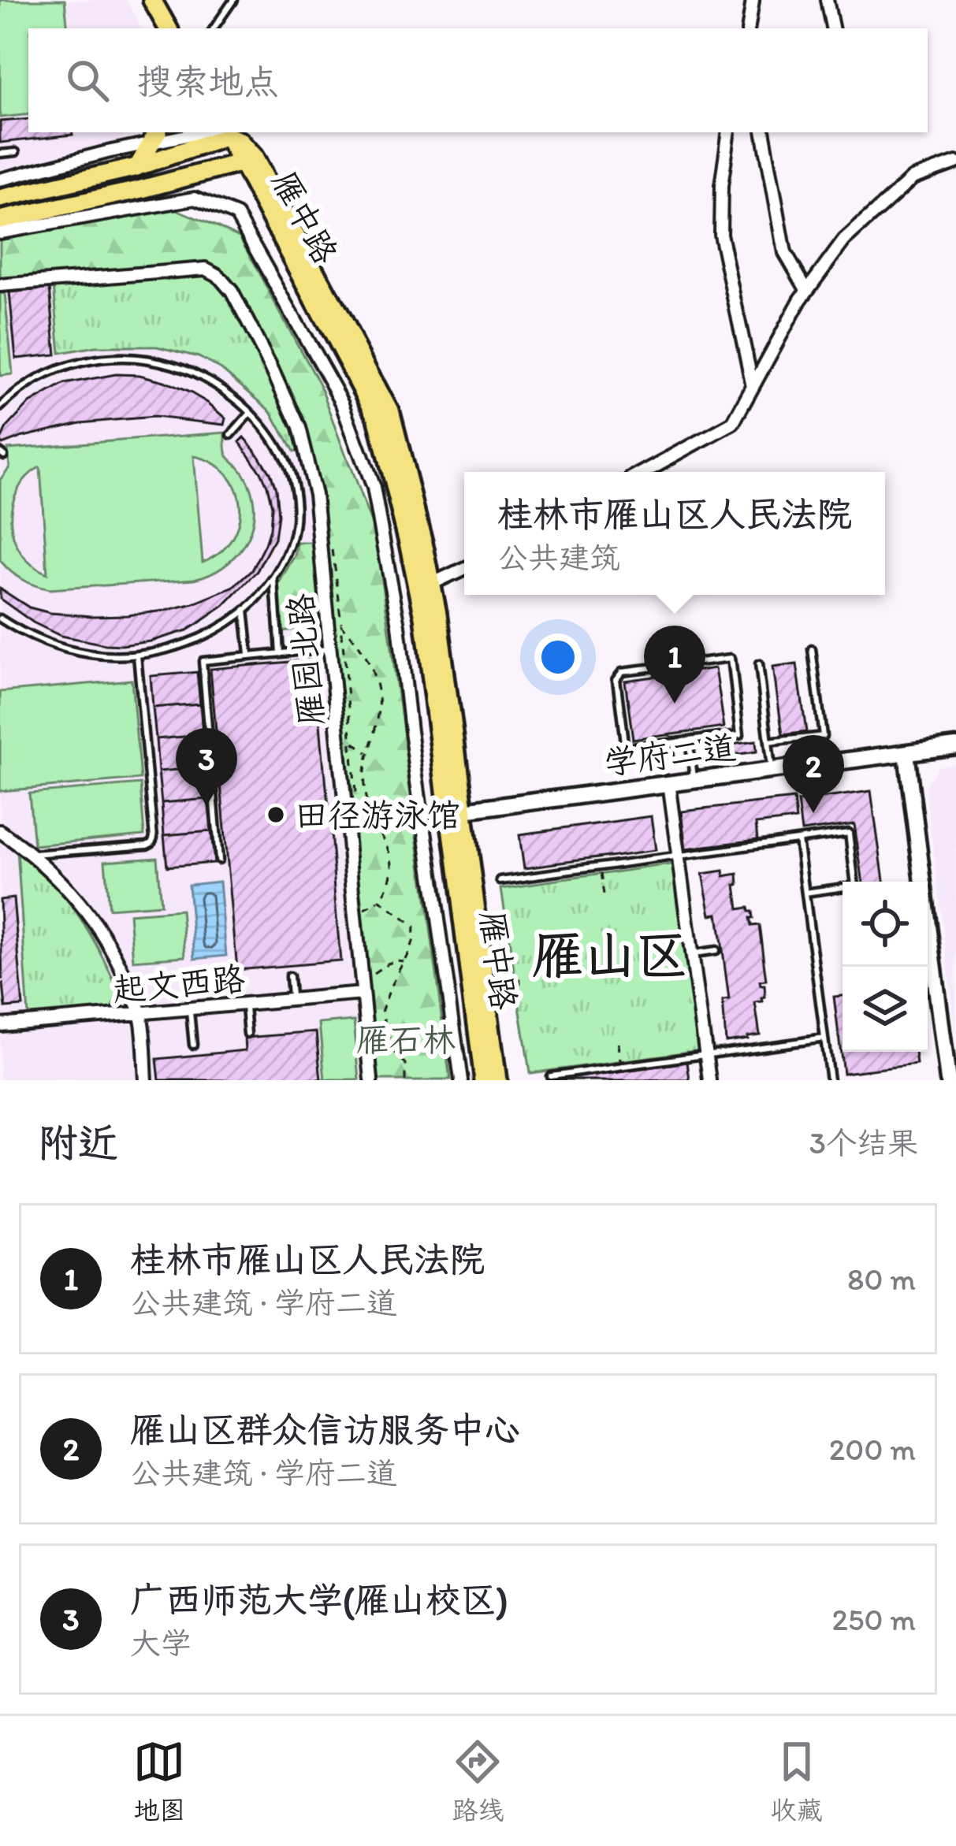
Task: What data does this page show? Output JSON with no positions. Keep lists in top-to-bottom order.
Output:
{
  "streets": {
    "main road": ["雁中路"],
    "street": ["雁园北路", "学府二道", "起文西路"]
  },
  "crossings": [
    ["雁中路", "学府二道"],
    ["雁园北路", "起文西路"]
  ],
  "districts": ["雁山区"],
  "parks": ["雁石林"],
  "places": ["田径游泳馆"],
  "page": {
    "search": "搜索地点",
    "popup": ["桂林市雁山区人民法院", "公共建筑"],
    "pins": ["1", "3", "2"],
    "heading": ["附近", "3个结果"],
    "list": [
      {
        "mark": "1",
        "name": "桂林市雁山区人民法院",
        "note": "公共建筑 · 学府二道",
        "value": "80 m"
      },
      {
        "mark": "2",
        "name": "雁山区群众信访服务中心",
        "note": "公共建筑 · 学府二道",
        "value": "200 m"
      },
      {
        "mark": "3",
        "name": "广西师范大学(雁山校区)",
        "note": "大学",
        "value": "250 m"
      }
    ],
    "nav": ["地图", "路线", "收藏"]
  }
}
